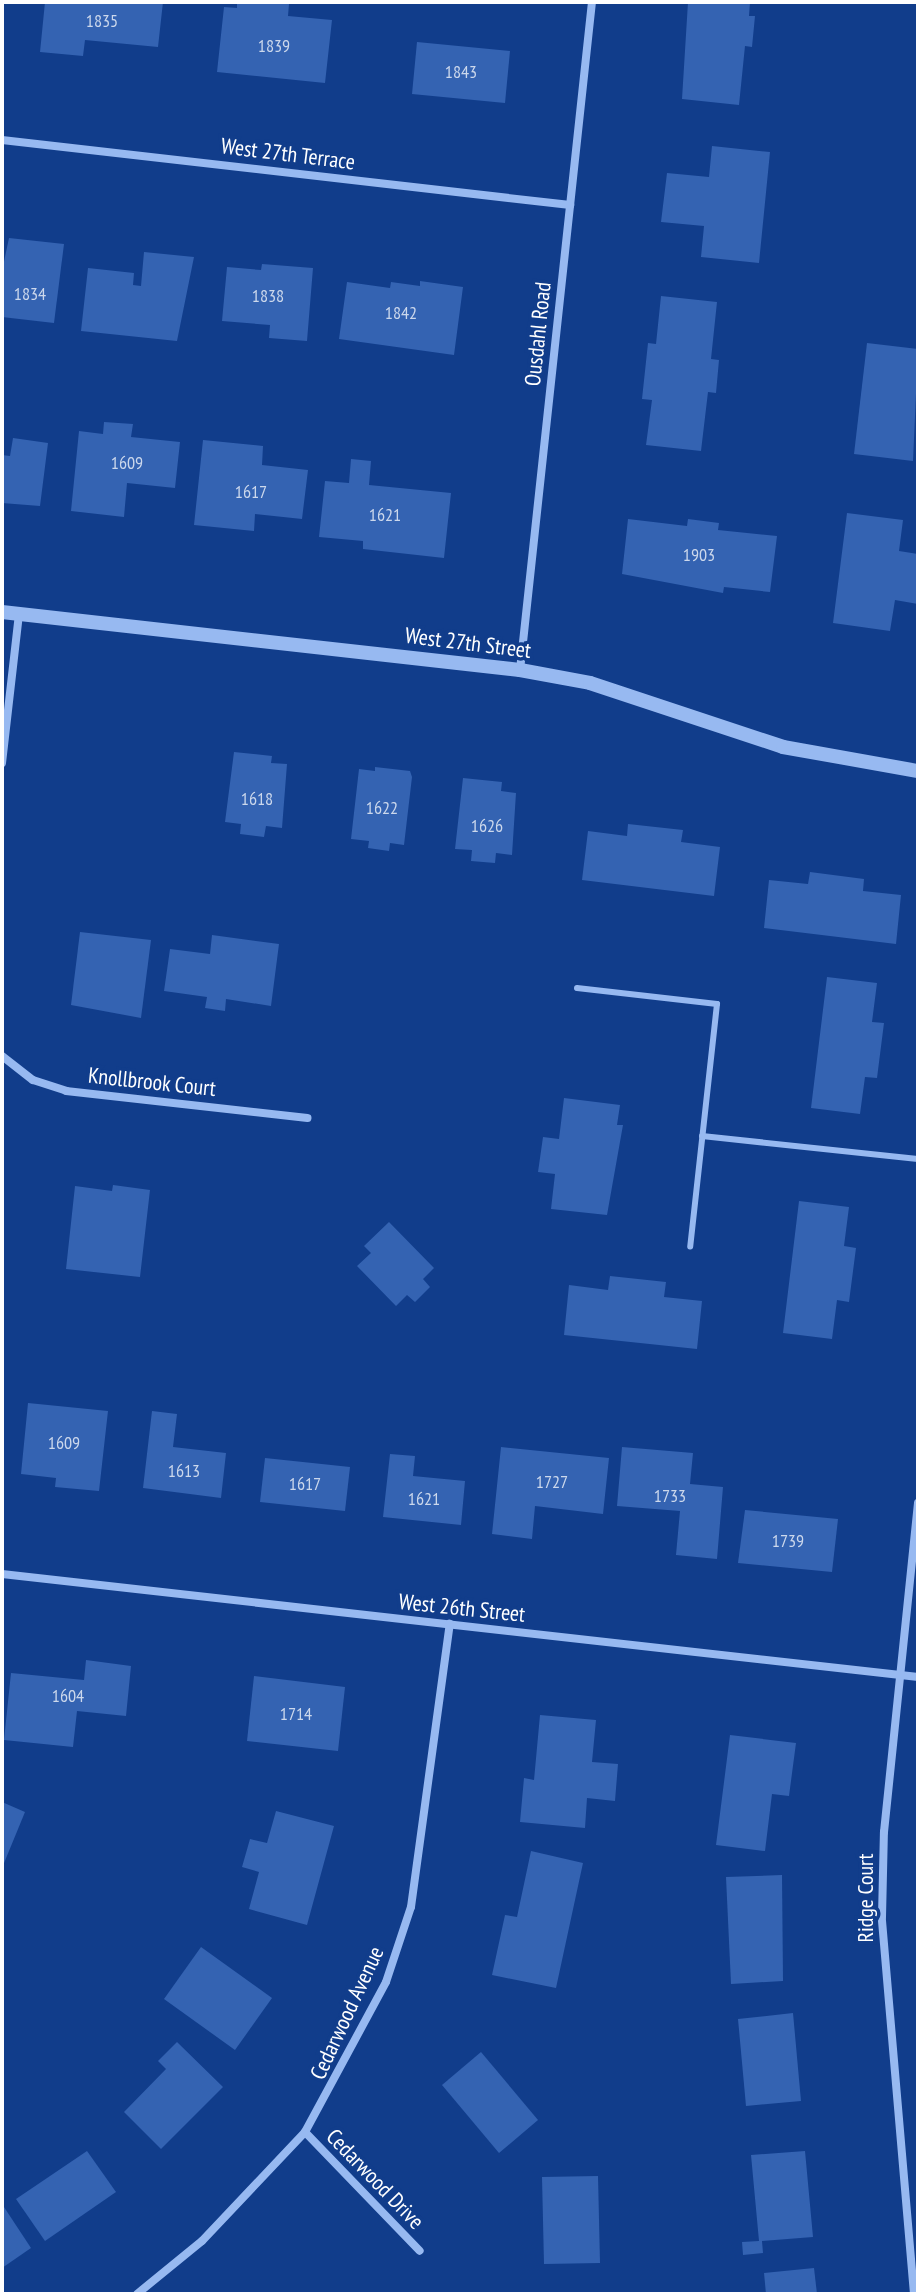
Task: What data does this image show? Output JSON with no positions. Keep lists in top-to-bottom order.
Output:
{
  "streets": {
    "street": [
      "West 27th Terrace",
      "Ousdahl Road",
      "West 27th Street",
      "Knollbrook Court",
      "West 26th Street",
      "Ridge Court",
      "Cedarwood Avenue",
      "Cedarwood Drive"
    ]
  },
  "crossings": [
    ["West 27th Terrace", "Ousdahl Road"],
    ["Ousdahl Road", "West 27th Street"],
    ["West 26th Street", "Ridge Court"],
    ["West 26th Street", "Cedarwood Avenue"],
    ["Cedarwood Avenue", "Cedarwood Drive"]
  ],
  "house_numbers": [
    "1835",
    "1839",
    "1843",
    "1834",
    "1838",
    "1842",
    "1609",
    "1617",
    "1621",
    "1903",
    "1618",
    "1622",
    "1626",
    "1609",
    "1613",
    "1727",
    "1617",
    "1733",
    "1621",
    "1739",
    "1604",
    "1714"
  ]
}
